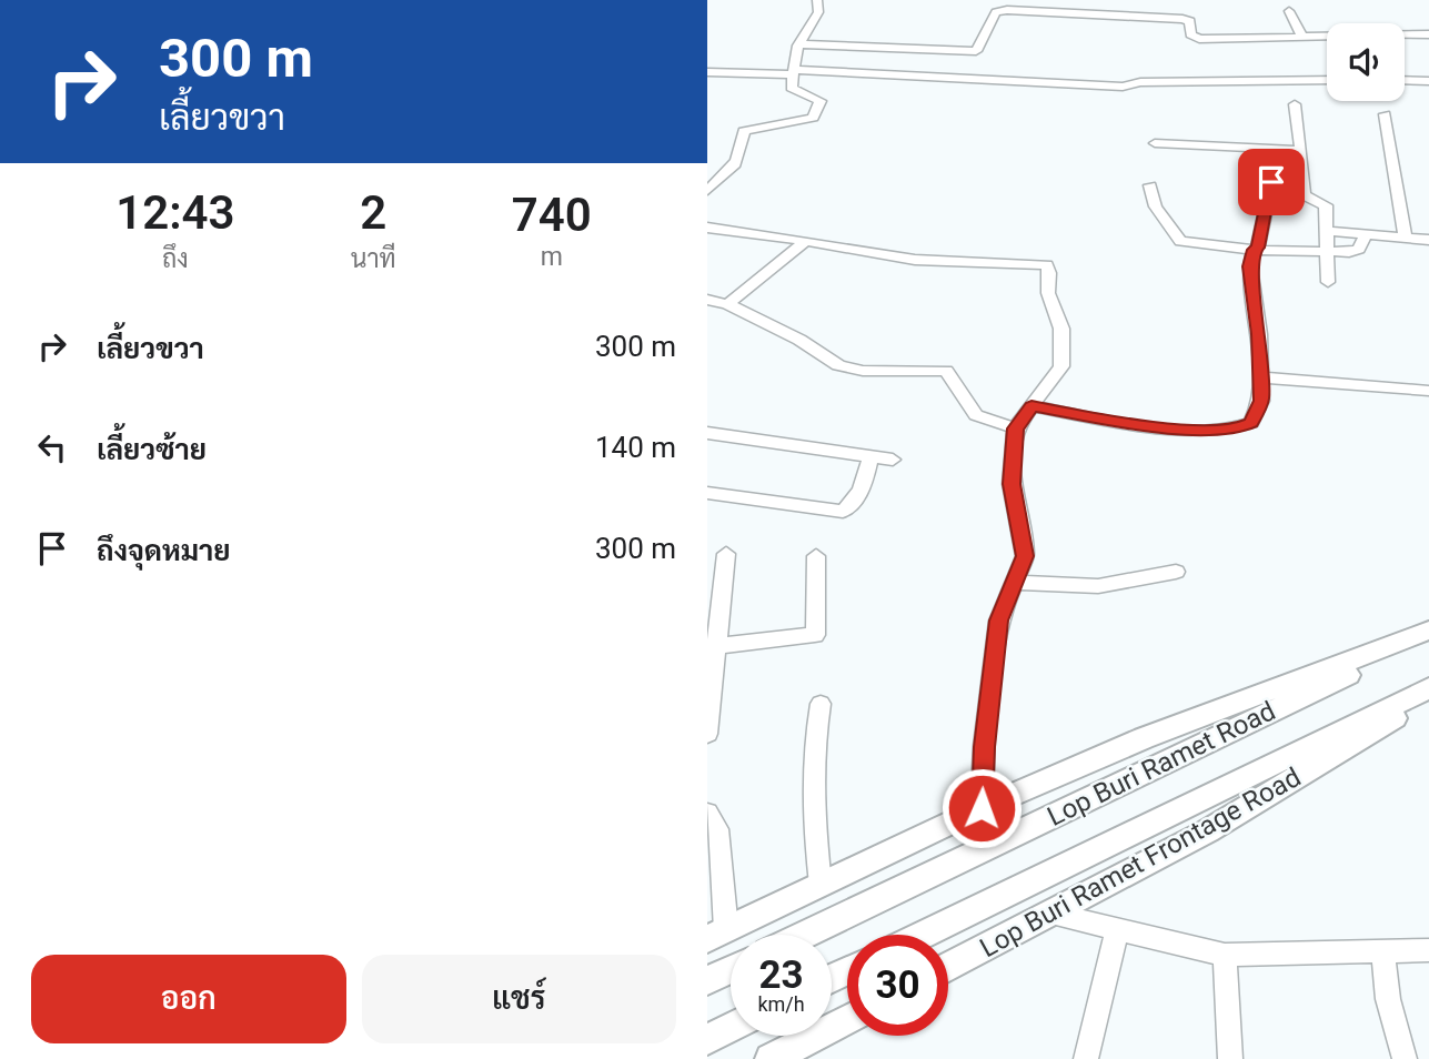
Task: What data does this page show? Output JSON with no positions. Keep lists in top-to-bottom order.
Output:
{
  "streets": {
    "main road": ["Lop Buri Ramet Road", "Lop Buri Ramet Frontage Road"]
  },
  "page": {
    "turn": ["300 m", "เลี้ยวขวา"],
    "eta": [
      "12:43",
      "ถึง",
      "2",
      "นาที",
      "740",
      "m"
    ],
    "list": [
      {
        "name": "เลี้ยวขวา",
        "value": "300 m"
      },
      {
        "name": "เลี้ยวซ้าย",
        "value": "140 m"
      },
      {
        "name": "ถึงจุดหมาย",
        "value": "300 m"
      }
    ],
    "speed": "23 km/h",
    "limit": "30",
    "buttons": ["ออก", "แชร์"]
  }
}
